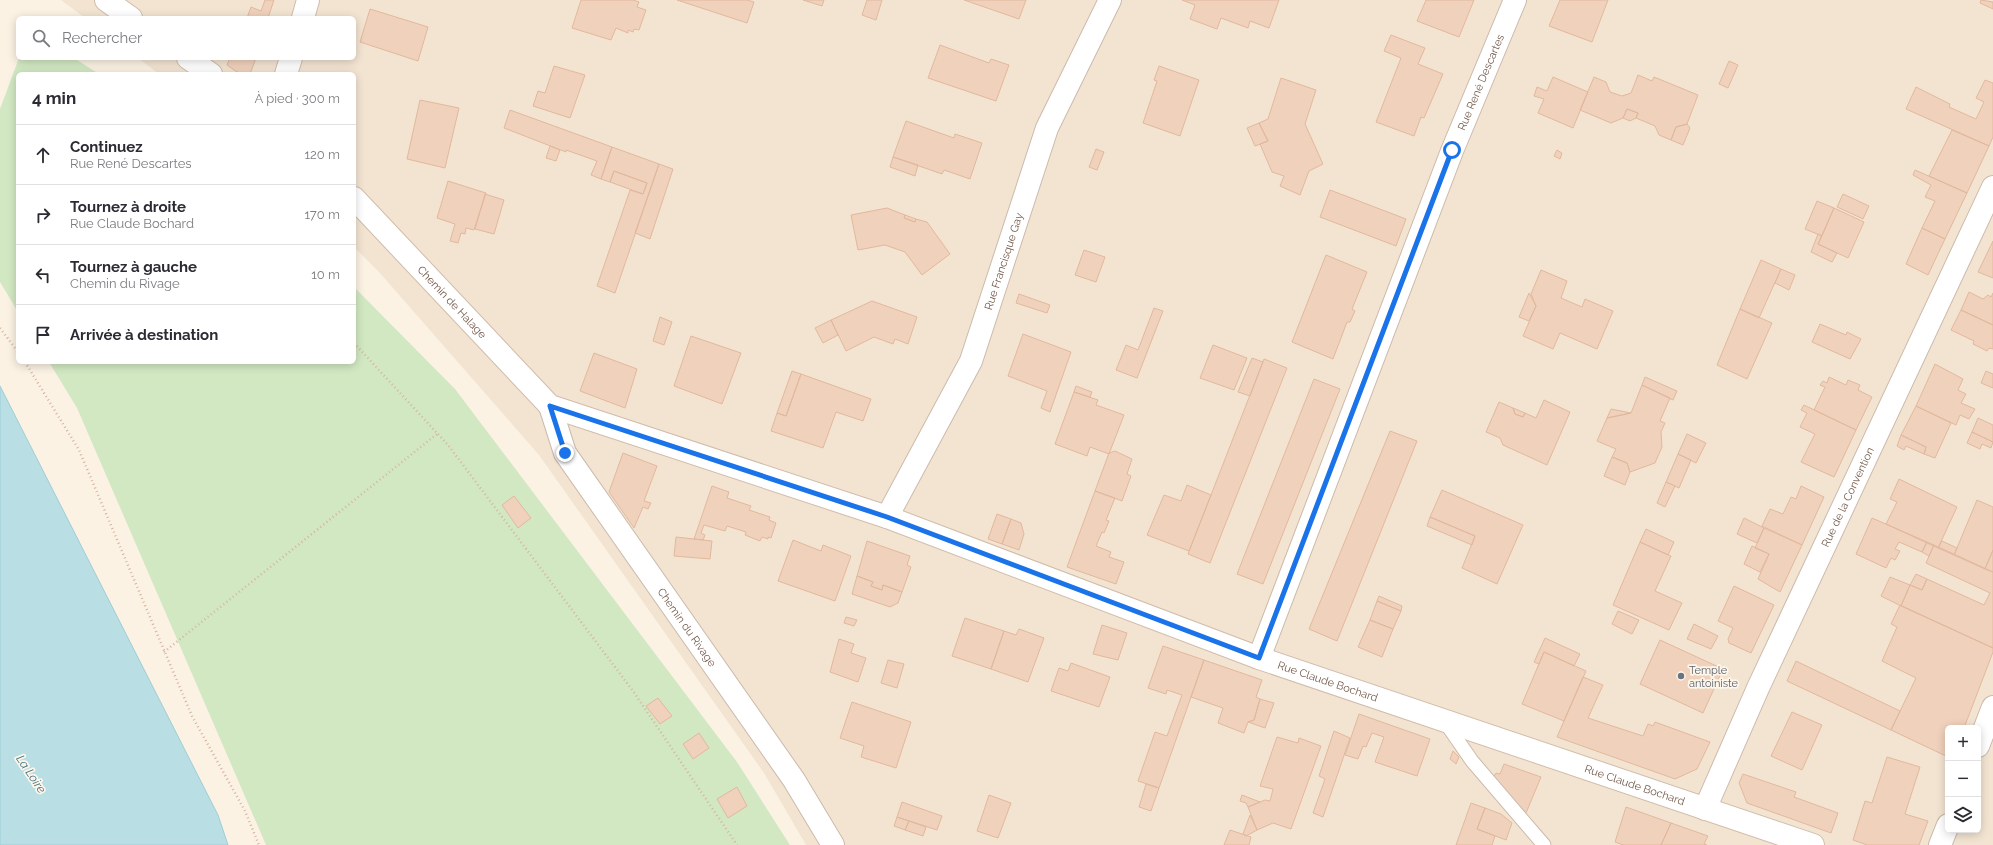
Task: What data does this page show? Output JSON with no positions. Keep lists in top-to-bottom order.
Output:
{
  "streets": {
    "street": [
      "Rue René Descartes",
      "Rue Francisque Gay",
      "Chemin de Halage",
      "Rue de la Convention",
      "Chemin du Rivage",
      "Rue Claude Bochard"
    ]
  },
  "crossings": [
    ["Rue René Descartes", "Rue Claude Bochard"],
    ["Rue Francisque Gay", "Rue Claude Bochard"],
    ["Chemin de Halage", "Chemin du Rivage"],
    ["Chemin de Halage", "Rue Claude Bochard"],
    ["Rue de la Convention", "Rue Claude Bochard"],
    ["Chemin du Rivage", "Rue Claude Bochard"]
  ],
  "water": ["La Loire"],
  "places": ["Temple antoiniste"],
  "page": {
    "search": "Rechercher",
    "heading": ["4 min", "À pied · 300 m"],
    "list": [
      ["Continuez", "Rue René Descartes", "120 m"],
      ["Tournez à droite", "Rue Claude Bochard", "170 m"],
      ["Tournez à gauche", "Chemin du Rivage", "10 m"],
      "Arrivée à destination"
    ],
    "map_buttons": ["+", "−"]
  }
}
